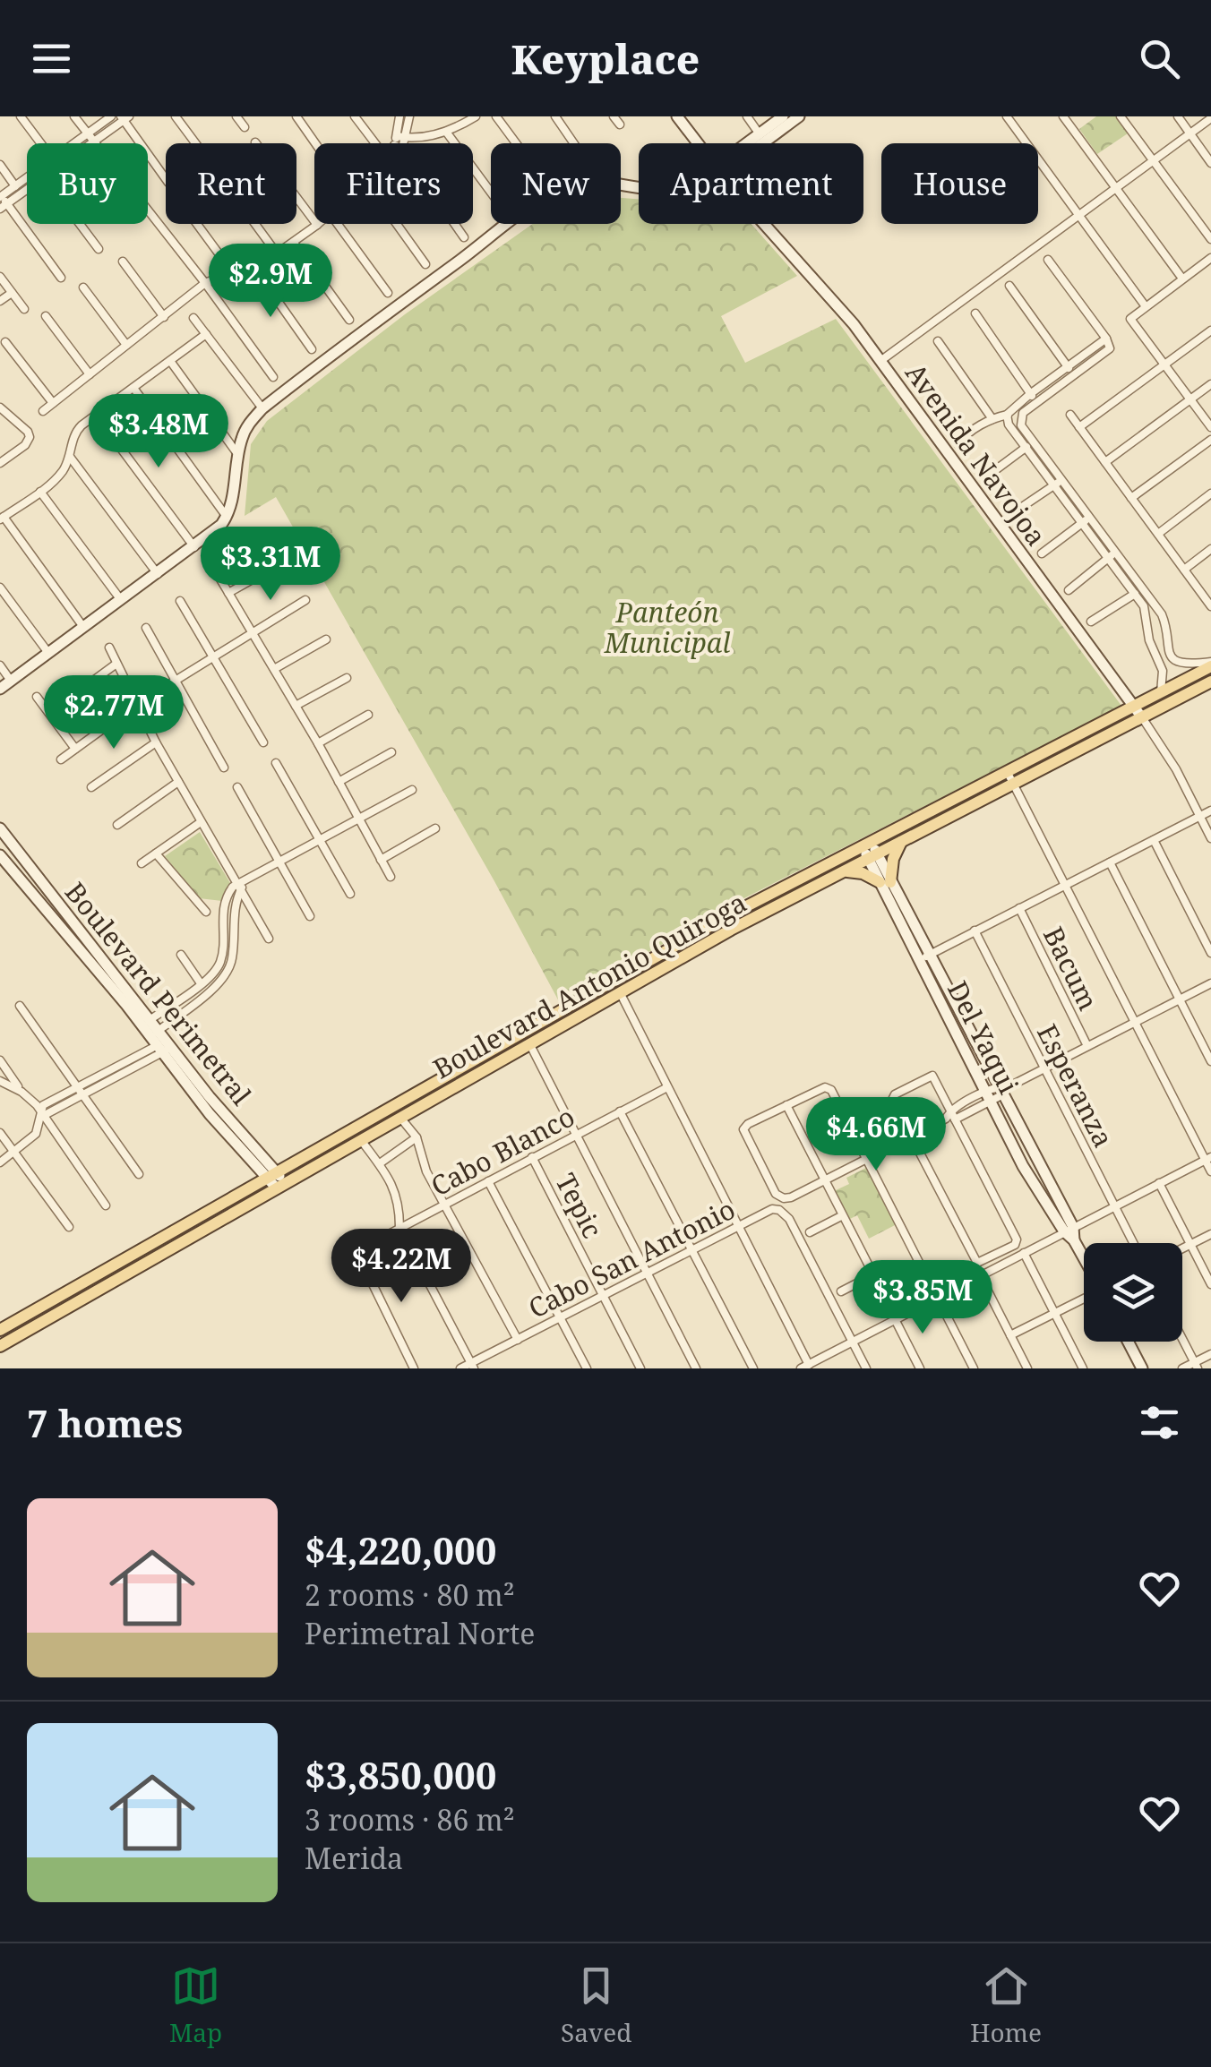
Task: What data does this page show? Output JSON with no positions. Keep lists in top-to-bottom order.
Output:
{
  "streets": {
    "main road": ["Boulevard Antonio Quiroga"],
    "street": [
      "Avenida Navojoa",
      "Bacum",
      "Boulevard Perimetral",
      "Del Yaqui",
      "Esperanza",
      "Cabo Blanco",
      "Tepic",
      "Cabo San Antonio"
    ]
  },
  "crossings": [
    ["Avenida Navojoa", "Boulevard Antonio Quiroga"],
    ["Boulevard Antonio Quiroga", "Boulevard Perimetral"],
    ["Boulevard Antonio Quiroga", "Del Yaqui"],
    ["Cabo Blanco", "Tepic"],
    ["Tepic", "Cabo San Antonio"]
  ],
  "parks": ["Panteón Municipal"],
  "page": {
    "header": "Keyplace",
    "chip": [
      "Buy",
      "Rent",
      "Filters",
      "New",
      "Apartment",
      "House"
    ],
    "price": [
      "$2.9M",
      "$3.48M",
      "$3.31M",
      "$2.77M",
      "$4.66M",
      "$4.22M",
      "$3.85M"
    ],
    "heading": "7 homes",
    "list": [
      {
        "name": "$4,220,000",
        "note": "2 rooms · 80 m² · Perimetral Norte"
      },
      {
        "name": "$3,850,000",
        "note": "3 rooms · 86 m² · Merida"
      }
    ],
    "tabs": ["Map", "Saved", "Home"]
  }
}
